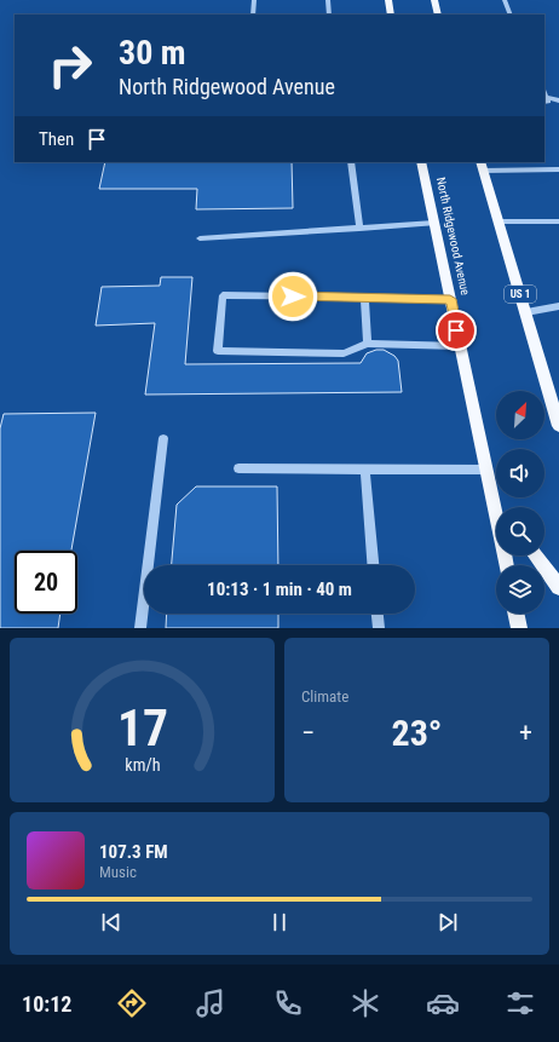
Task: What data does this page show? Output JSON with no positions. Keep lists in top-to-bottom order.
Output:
{
  "streets": {
    "main road": ["North Ridgewood Avenue", "US 1"]
  },
  "north": "top right",
  "page": {
    "turn": ["30 m", "North Ridgewood Avenue"],
    "then": "Then",
    "limit": "20",
    "trip": "10:13 · 1 min · 40 m",
    "tile": "Climate",
    "heat": ["−", "23°", "+"],
    "song": ["107.3 FM", "Music"],
    "tabs": "10:12",
    "gauge": ["17", "km/h"]
  }
}
